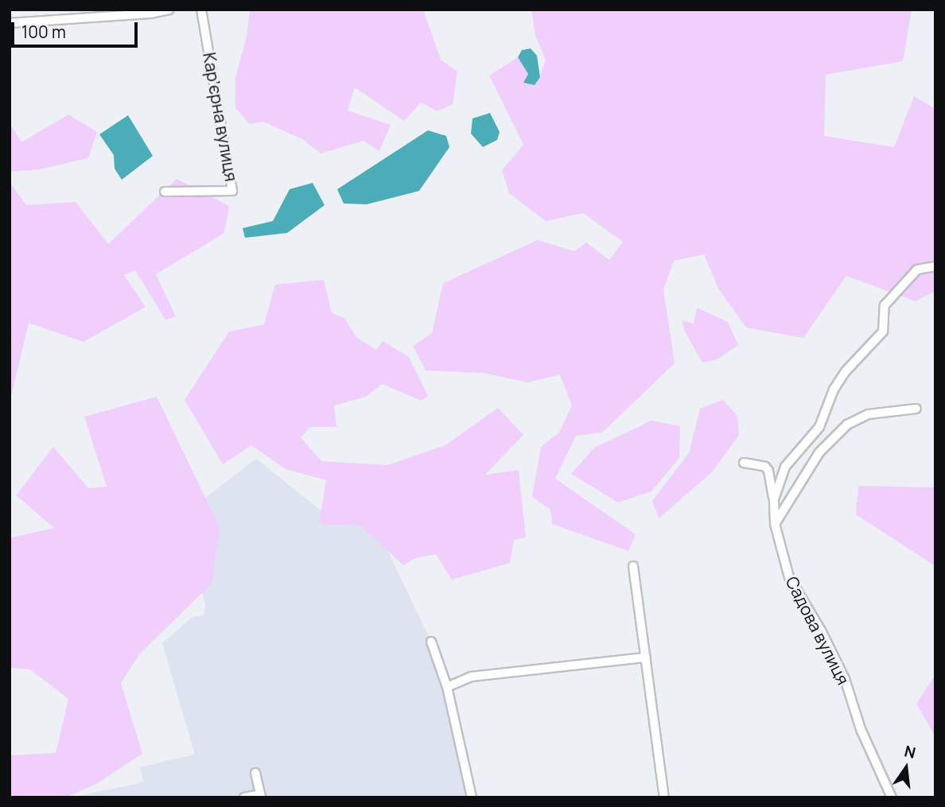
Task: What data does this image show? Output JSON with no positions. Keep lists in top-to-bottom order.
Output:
{
  "streets": {
    "street": ["Карʼєрна вулиця", "Садова вулиця"]
  },
  "scale_bar": "100 m",
  "north": "top"
}
